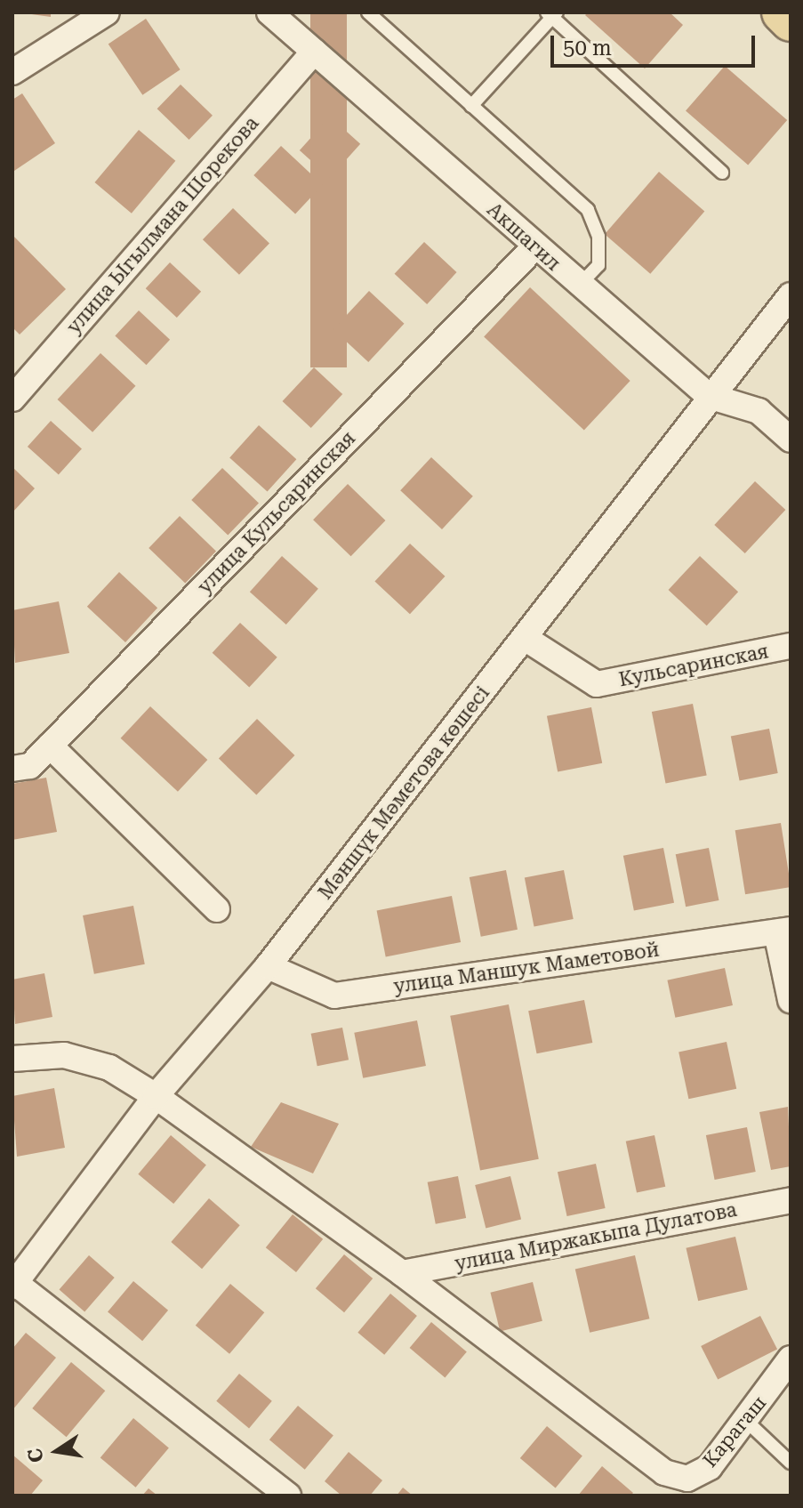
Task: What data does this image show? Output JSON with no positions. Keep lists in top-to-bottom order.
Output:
{
  "streets": {
    "street": [
      "улица Ыгылмана Шорекова",
      "Акшагил",
      "улица Кульсаринская",
      "Кульсаринская",
      "Мәншүк Мәметова көшесі",
      "улица Маншук Маметовой",
      "улица Миржакыпа Дулатова",
      "Карагаш"
    ]
  },
  "crossings": [
    ["улица Ыгылмана Шорекова", "Акшагил"],
    ["Акшагил", "улица Кульсаринская"],
    ["Акшагил", "Мәншүк Мәметова көшесі"],
    ["Кульсаринская", "Мәншүк Мәметова көшесі"],
    ["Мәншүк Мәметова көшесі", "улица Маншук Маметовой"],
    ["улица Миржакыпа Дулатова", "Карагаш"]
  ],
  "scale_bar": "50 m",
  "north": "left"
}
